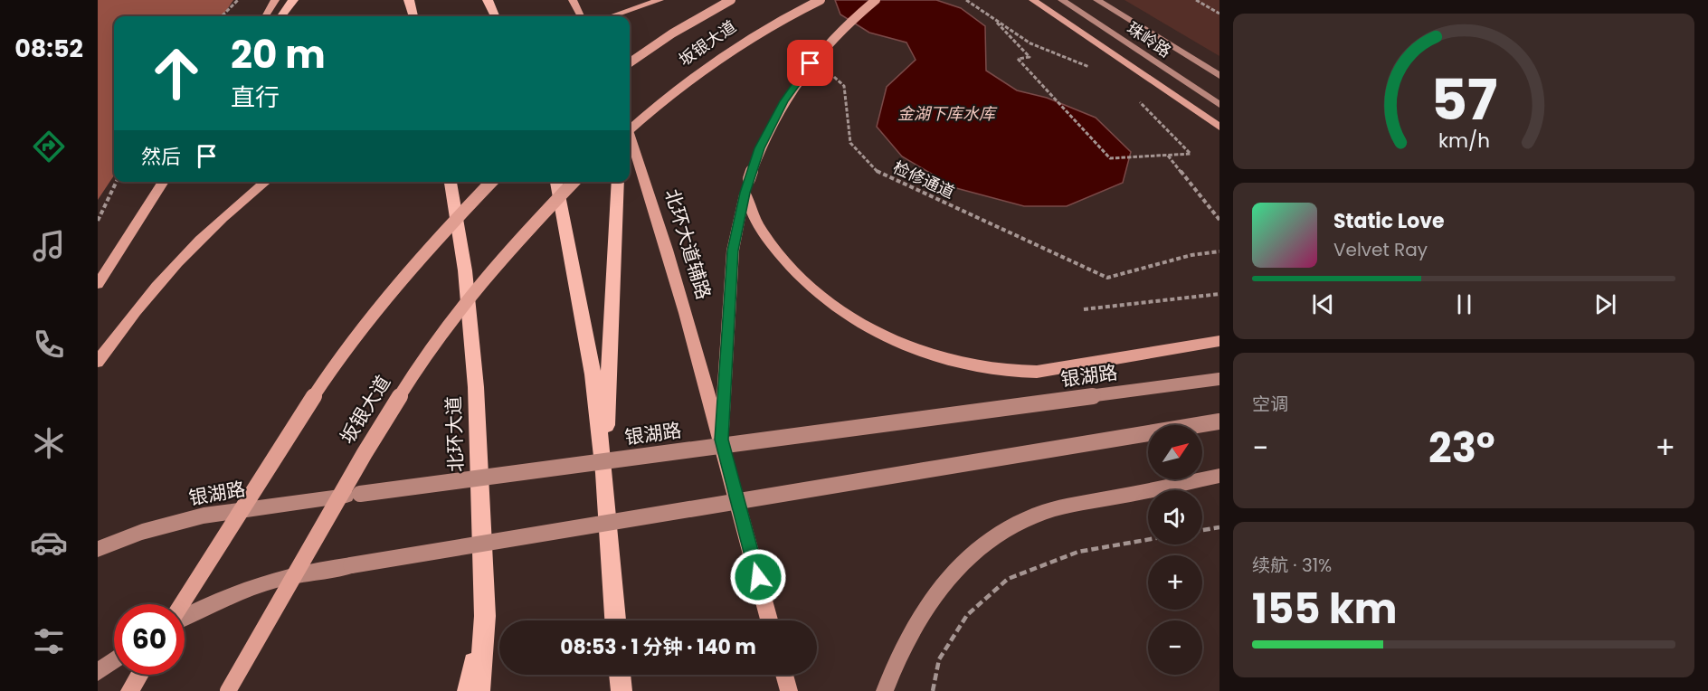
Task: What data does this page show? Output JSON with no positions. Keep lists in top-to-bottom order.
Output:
{
  "streets": {
    "highway": ["北环大道"],
    "main road": ["坂银大道", "北环大道辅路"],
    "street": ["珠岭路", "银湖路"],
    "path": ["检修通道"]
  },
  "water": ["金湖下库水库"],
  "north": "top right",
  "page": {
    "tabs": "08:52",
    "turn": ["20 m", "直行"],
    "then": "然后",
    "song": ["Static Love", "Velvet Ray"],
    "tile": [
      "空调",
      ["续航 · 31%", "155 km"]
    ],
    "map_buttons": ["+", "−"],
    "heat": ["−", "23°", "+"],
    "limit": "60",
    "trip": "08:53 · 1 分钟 · 140 m",
    "gauge": ["57", "km/h"]
  }
}
